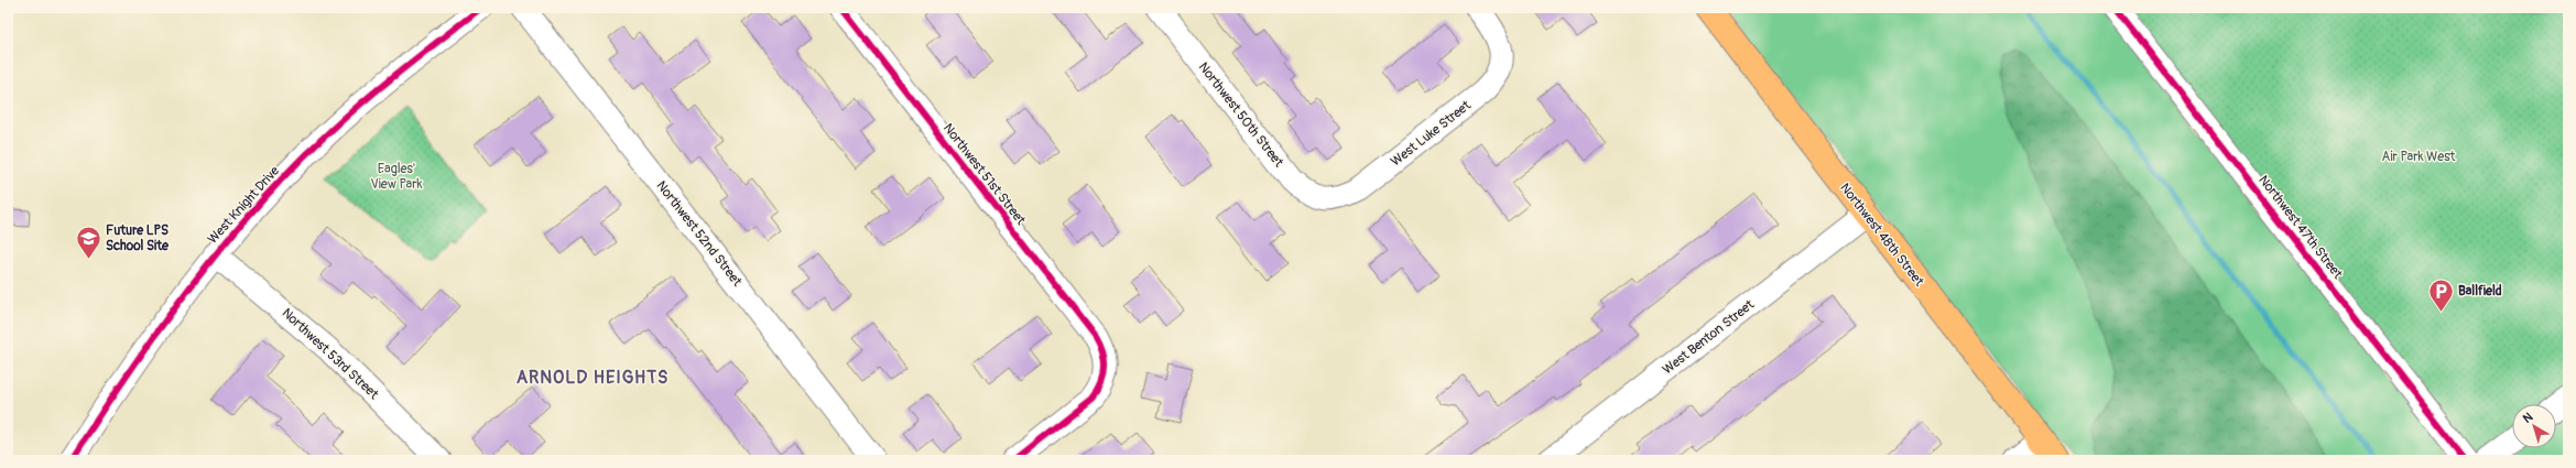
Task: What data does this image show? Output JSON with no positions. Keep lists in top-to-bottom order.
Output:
{
  "streets": {
    "main road": ["Northwest 48th Street"],
    "street": [
      "Northwest 50th Street",
      "West Luke Street",
      "Northwest 51st Street",
      "West Knight Drive",
      "Northwest 47th Street",
      "Northwest 52nd Street",
      "West Benton Street",
      "Northwest 53rd Street"
    ]
  },
  "crossings": [
    ["Northwest 50th Street", "West Luke Street"],
    ["West Knight Drive", "Northwest 53rd Street"],
    ["Northwest 48th Street", "West Benton Street"]
  ],
  "districts": ["ARNOLD HEIGHTS"],
  "parks": ["Air Park West", "Eagles' View Park"],
  "places": {
    "school or university": ["Future LPS School Site"],
    "parking": ["Ballfield"]
  },
  "north": "top left"
}
